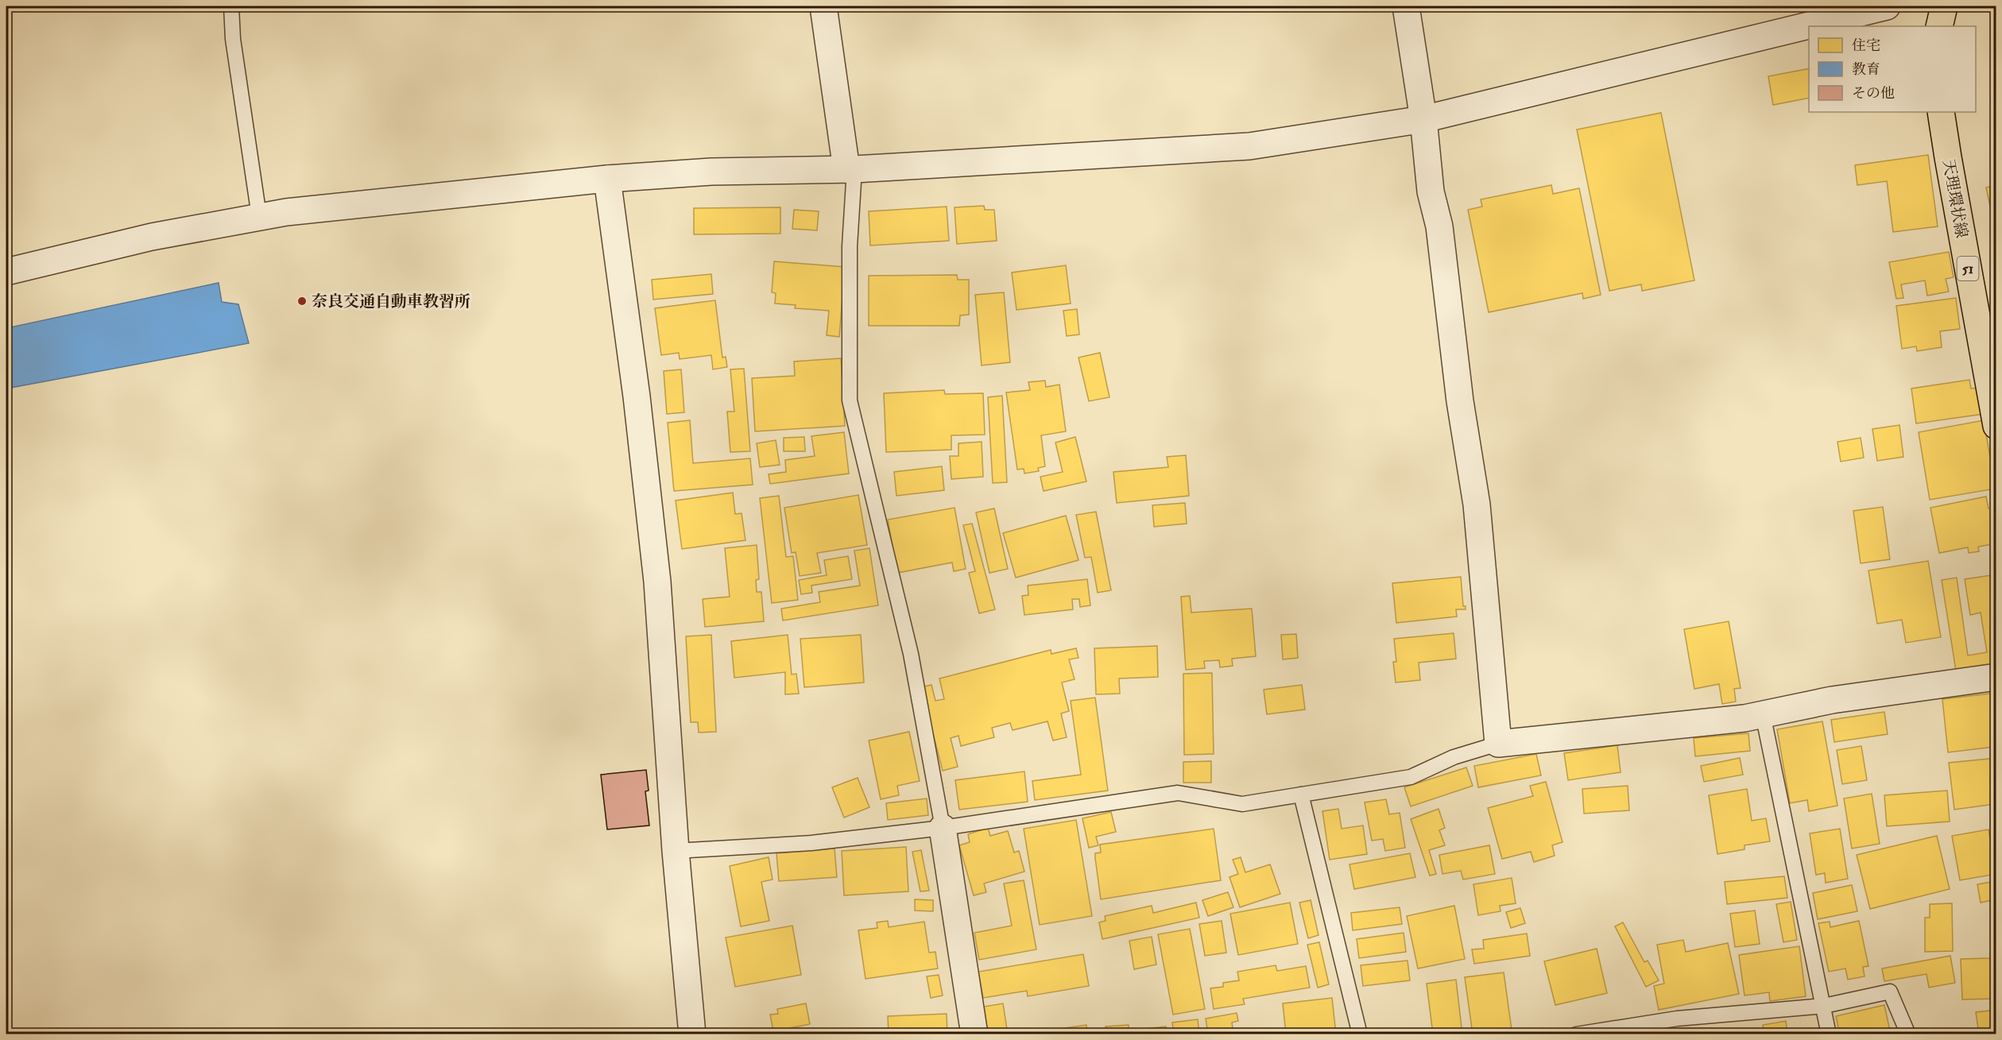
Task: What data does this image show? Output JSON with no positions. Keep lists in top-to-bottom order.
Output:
{
  "streets": {
    "main road": ["天理環状線", "51"]
  },
  "places": ["奈良交通自動車教習所"],
  "legend": ["住宅", "教育", "その他"]
}
